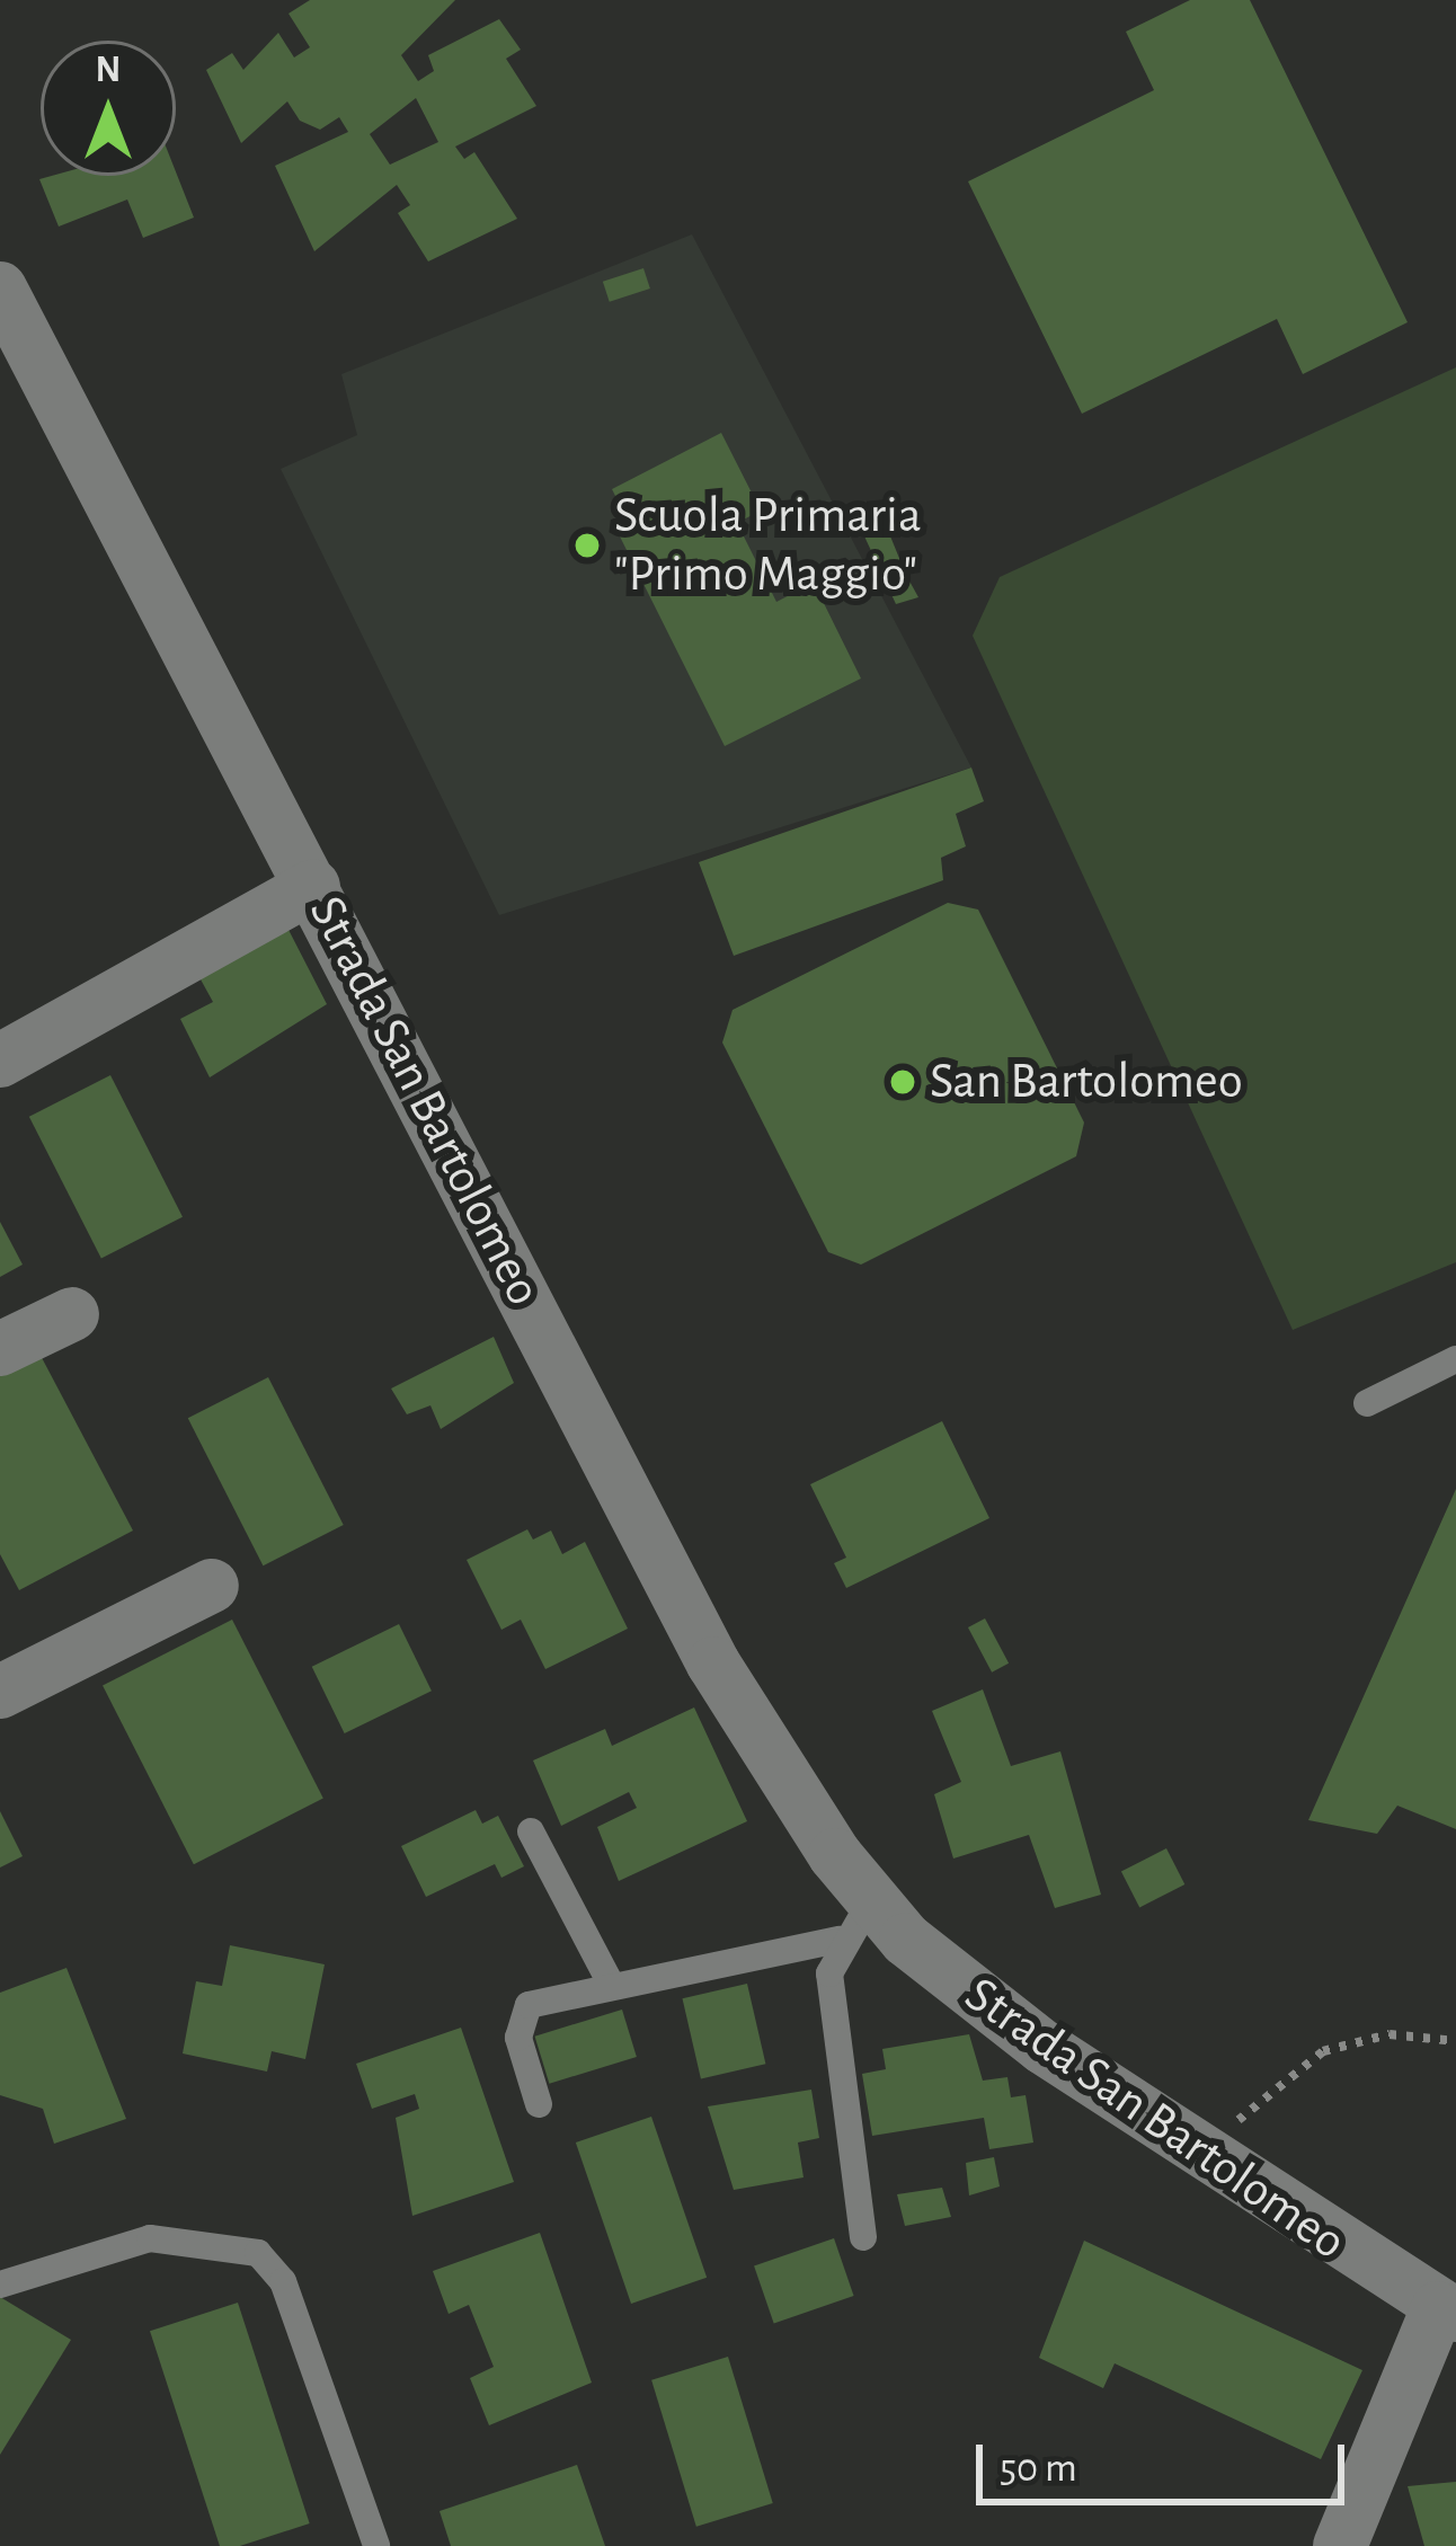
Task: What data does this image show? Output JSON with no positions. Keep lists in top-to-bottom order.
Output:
{
  "streets": {
    "street": ["Strada San Bartolomeo"]
  },
  "places": ["Scuola Primaria \"Primo Maggio\"", "San Bartolomeo"],
  "scale_bar": "50 m",
  "north": "top"
}
